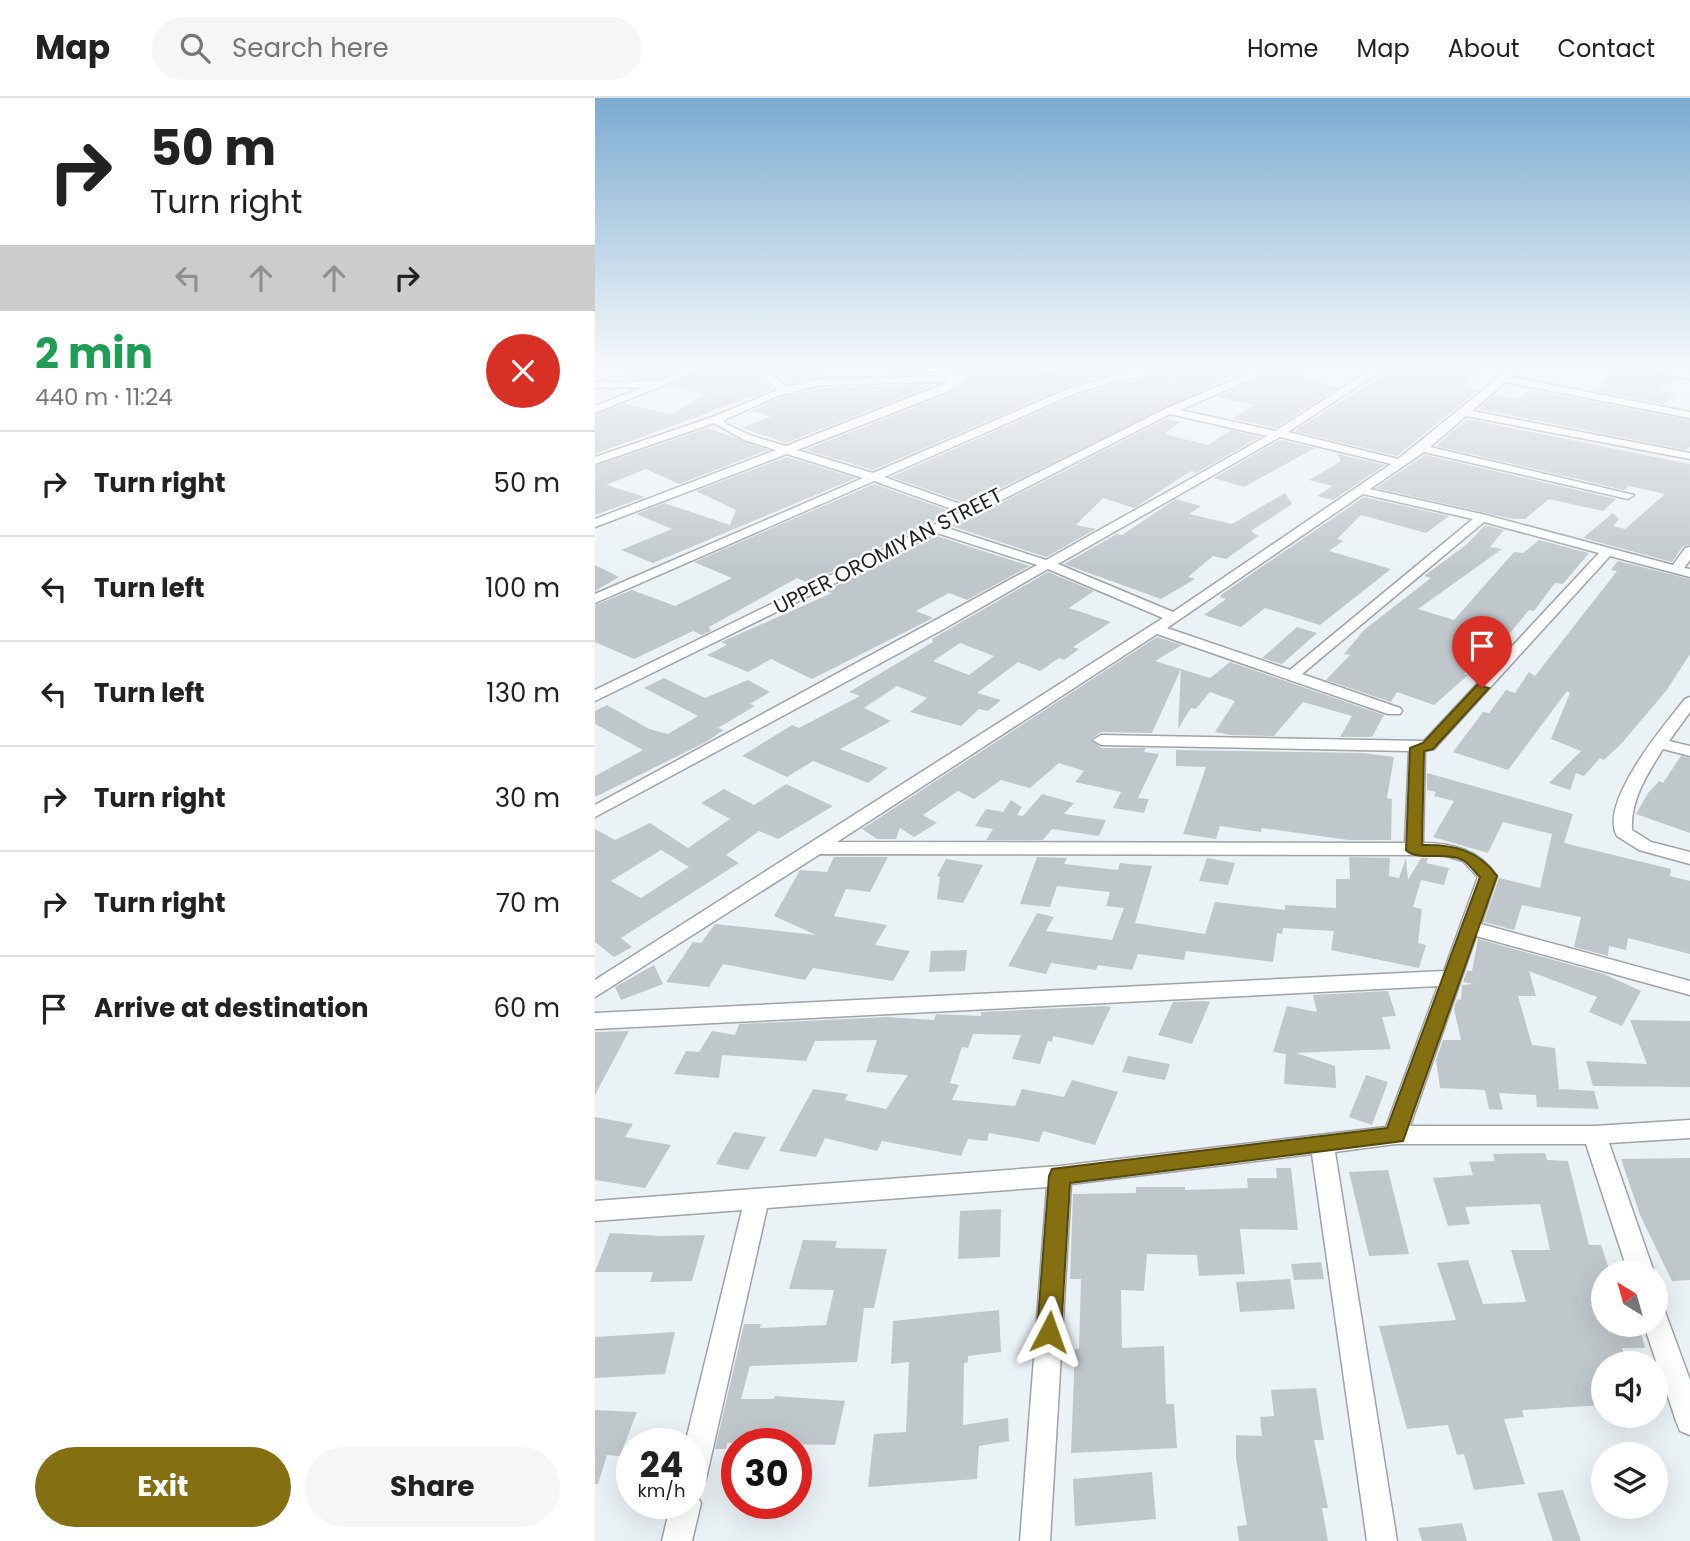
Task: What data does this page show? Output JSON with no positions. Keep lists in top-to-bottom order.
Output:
{
  "streets": {
    "street": ["UPPER OROMIYAN STREET"]
  },
  "north": "top left",
  "page": {
    "header": "Map",
    "search": "Search here",
    "nav": [
      "Home",
      "Map",
      "About",
      "Contact"
    ],
    "turn": ["50 m", "Turn right"],
    "heading": ["2 min", "440 m · 11:24"],
    "list": [
      {
        "name": "Turn right",
        "value": "50 m"
      },
      {
        "name": "Turn left",
        "value": "100 m"
      },
      {
        "name": "Turn left",
        "value": "130 m"
      },
      {
        "name": "Turn right",
        "value": "30 m"
      },
      {
        "name": "Turn right",
        "value": "70 m"
      },
      {
        "name": "Arrive at destination",
        "value": "60 m"
      }
    ],
    "speed": "24 km/h",
    "limit": "30",
    "buttons": ["Exit", "Share"]
  }
}
